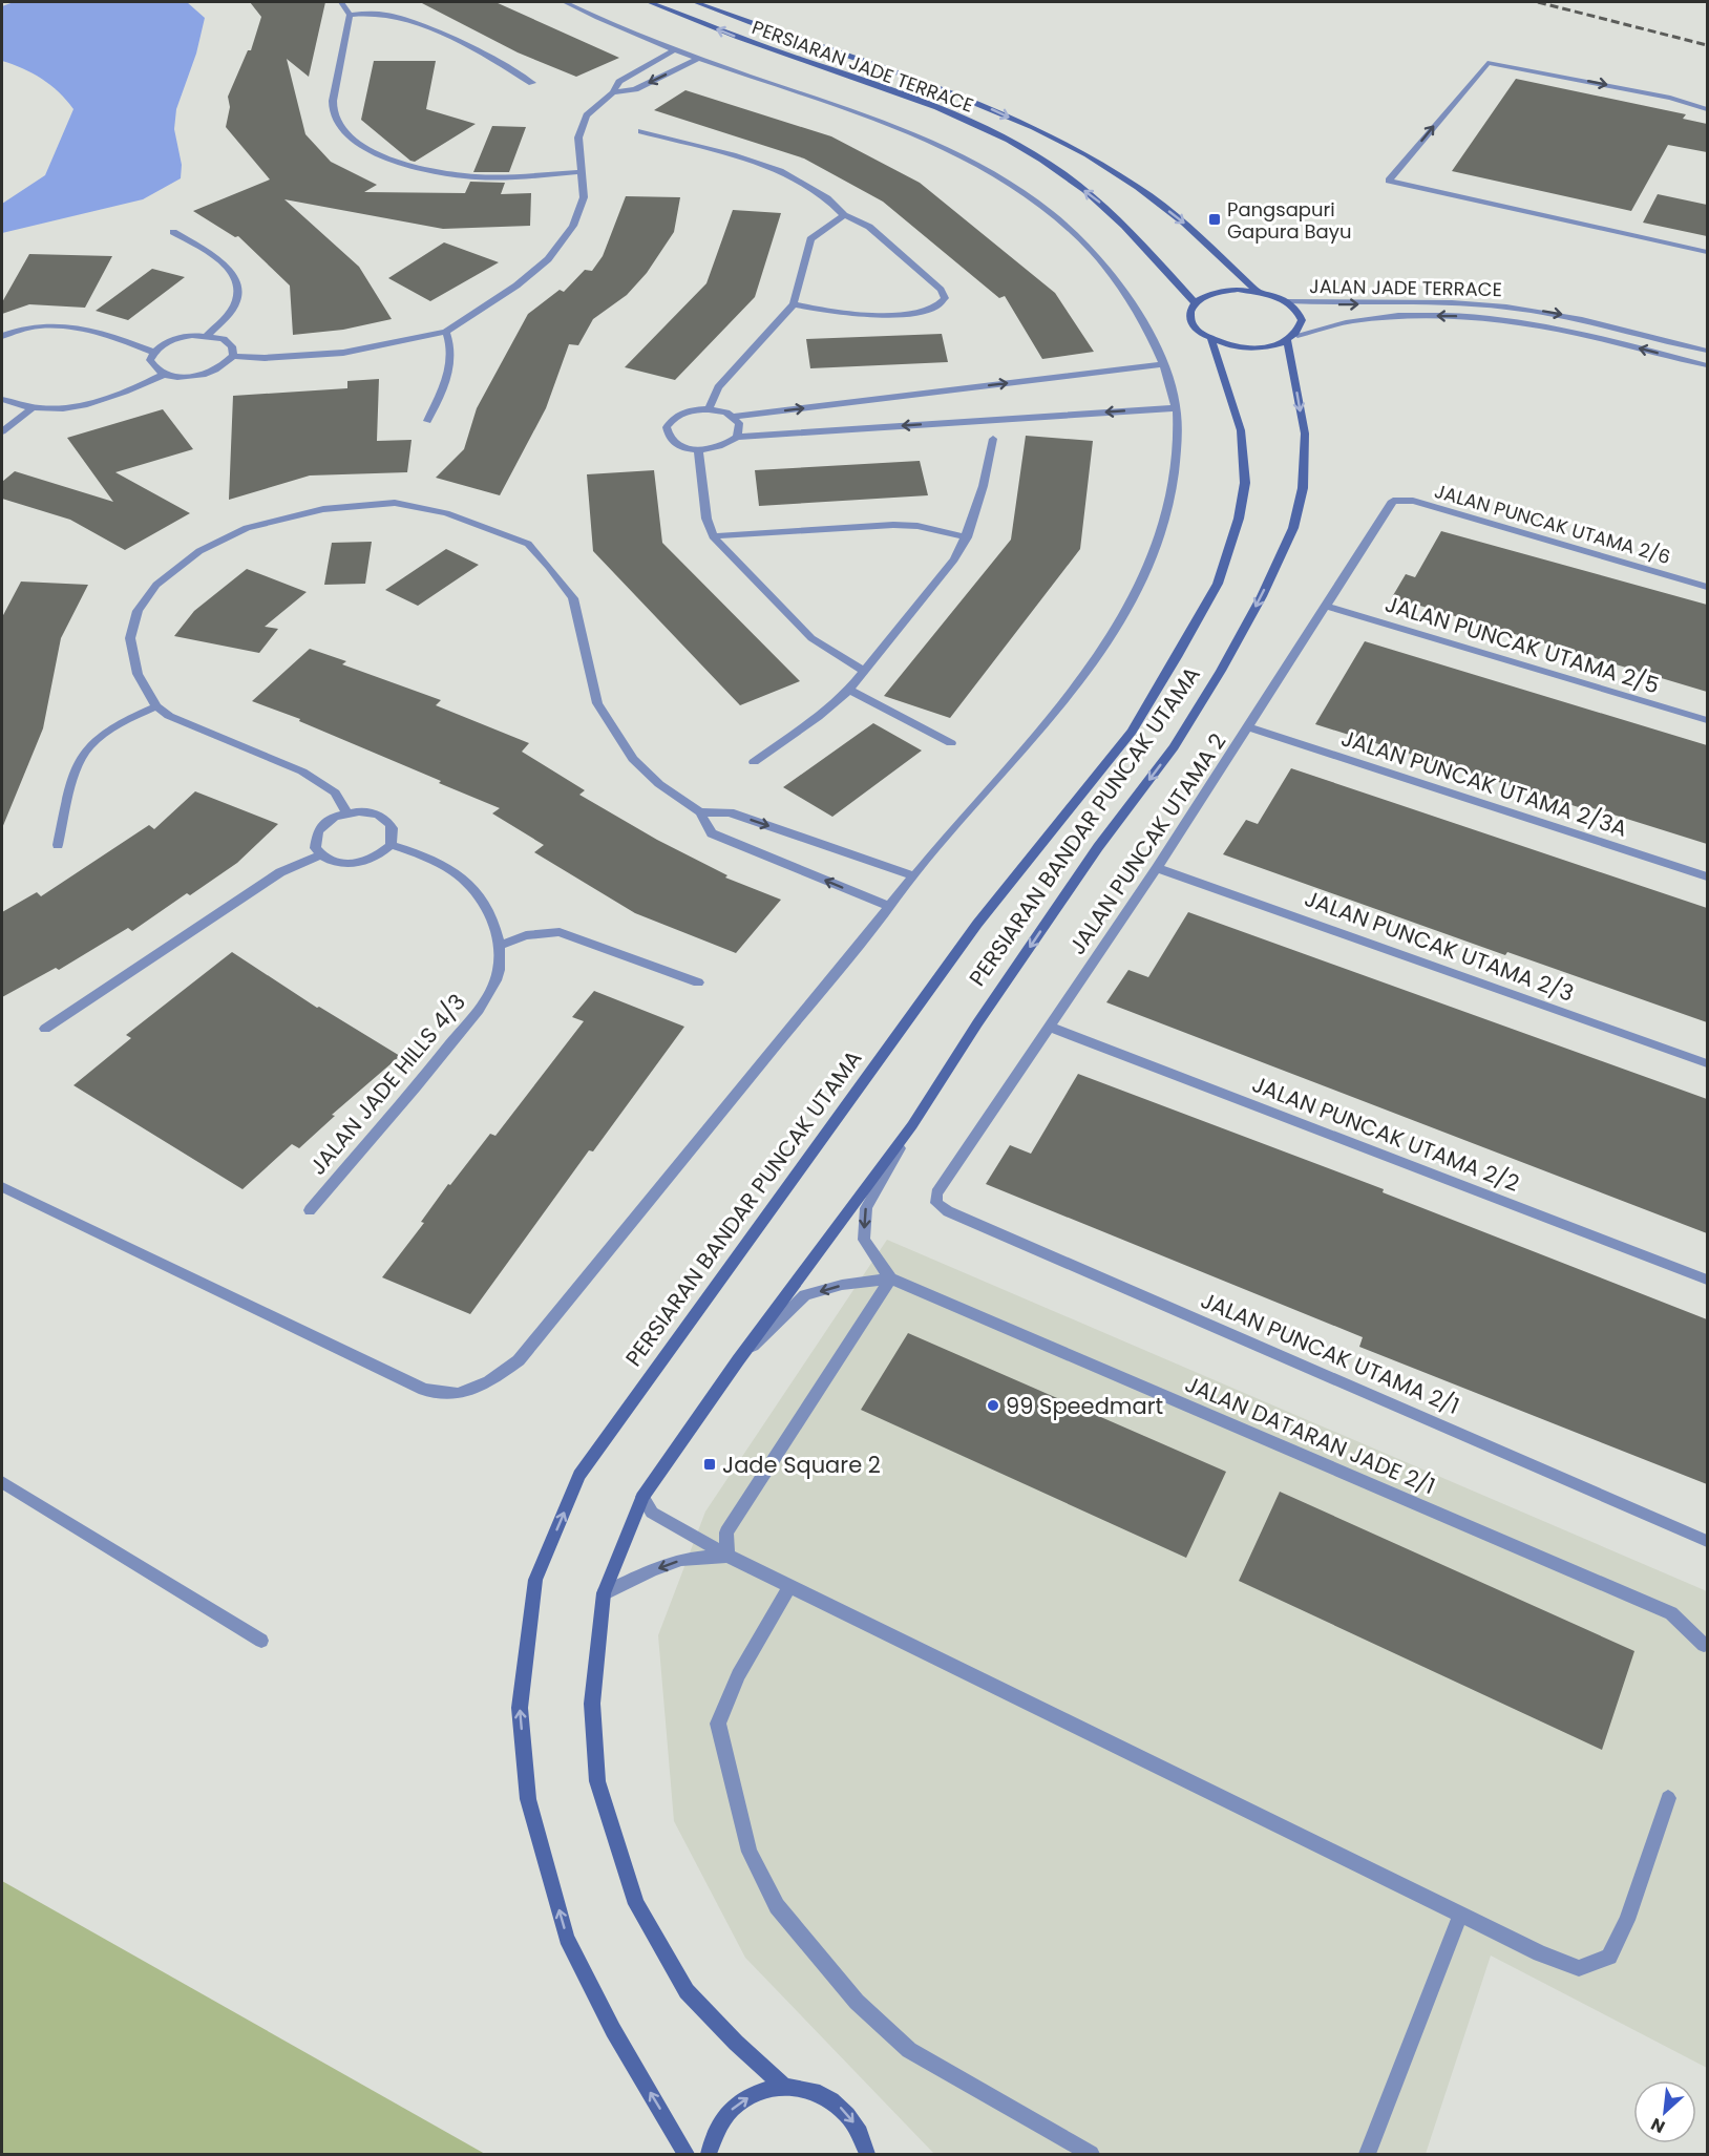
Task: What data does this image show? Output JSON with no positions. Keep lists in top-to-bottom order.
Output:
{
  "streets": {
    "street": [
      "PERSIARAN JADE TERRACE",
      "JALAN JADE TERRACE",
      "JALAN PUNCAK UTAMA 2/6",
      "JALAN PUNCAK UTAMA 2/5",
      "JALAN PUNCAK UTAMA 2/3A",
      "PERSIARAN BANDAR PUNCAK UTAMA",
      "JALAN PUNCAK UTAMA 2",
      "JALAN PUNCAK UTAMA 2/3",
      "JALAN JADE HILLS 4/3",
      "JALAN PUNCAK UTAMA 2/2",
      "JALAN PUNCAK UTAMA 2/1",
      "JALAN DATARAN JADE 2/1"
    ]
  },
  "crossings": [
    ["JALAN JADE TERRACE", "PERSIARAN BANDAR PUNCAK UTAMA"],
    ["JALAN PUNCAK UTAMA 2/6", "JALAN PUNCAK UTAMA 2"],
    ["JALAN PUNCAK UTAMA 2/5", "JALAN PUNCAK UTAMA 2"],
    ["JALAN PUNCAK UTAMA 2/3A", "JALAN PUNCAK UTAMA 2"],
    ["JALAN PUNCAK UTAMA 2", "JALAN PUNCAK UTAMA 2/3"],
    ["JALAN PUNCAK UTAMA 2", "JALAN PUNCAK UTAMA 2/2"],
    ["JALAN PUNCAK UTAMA 2", "JALAN PUNCAK UTAMA 2/1"]
  ],
  "places": {
    "transit": ["Pangsapuri Gapura Bayu", "Jade Square 2"],
    "other": ["99 Speedmart"]
  },
  "north": "bottom left"
}
